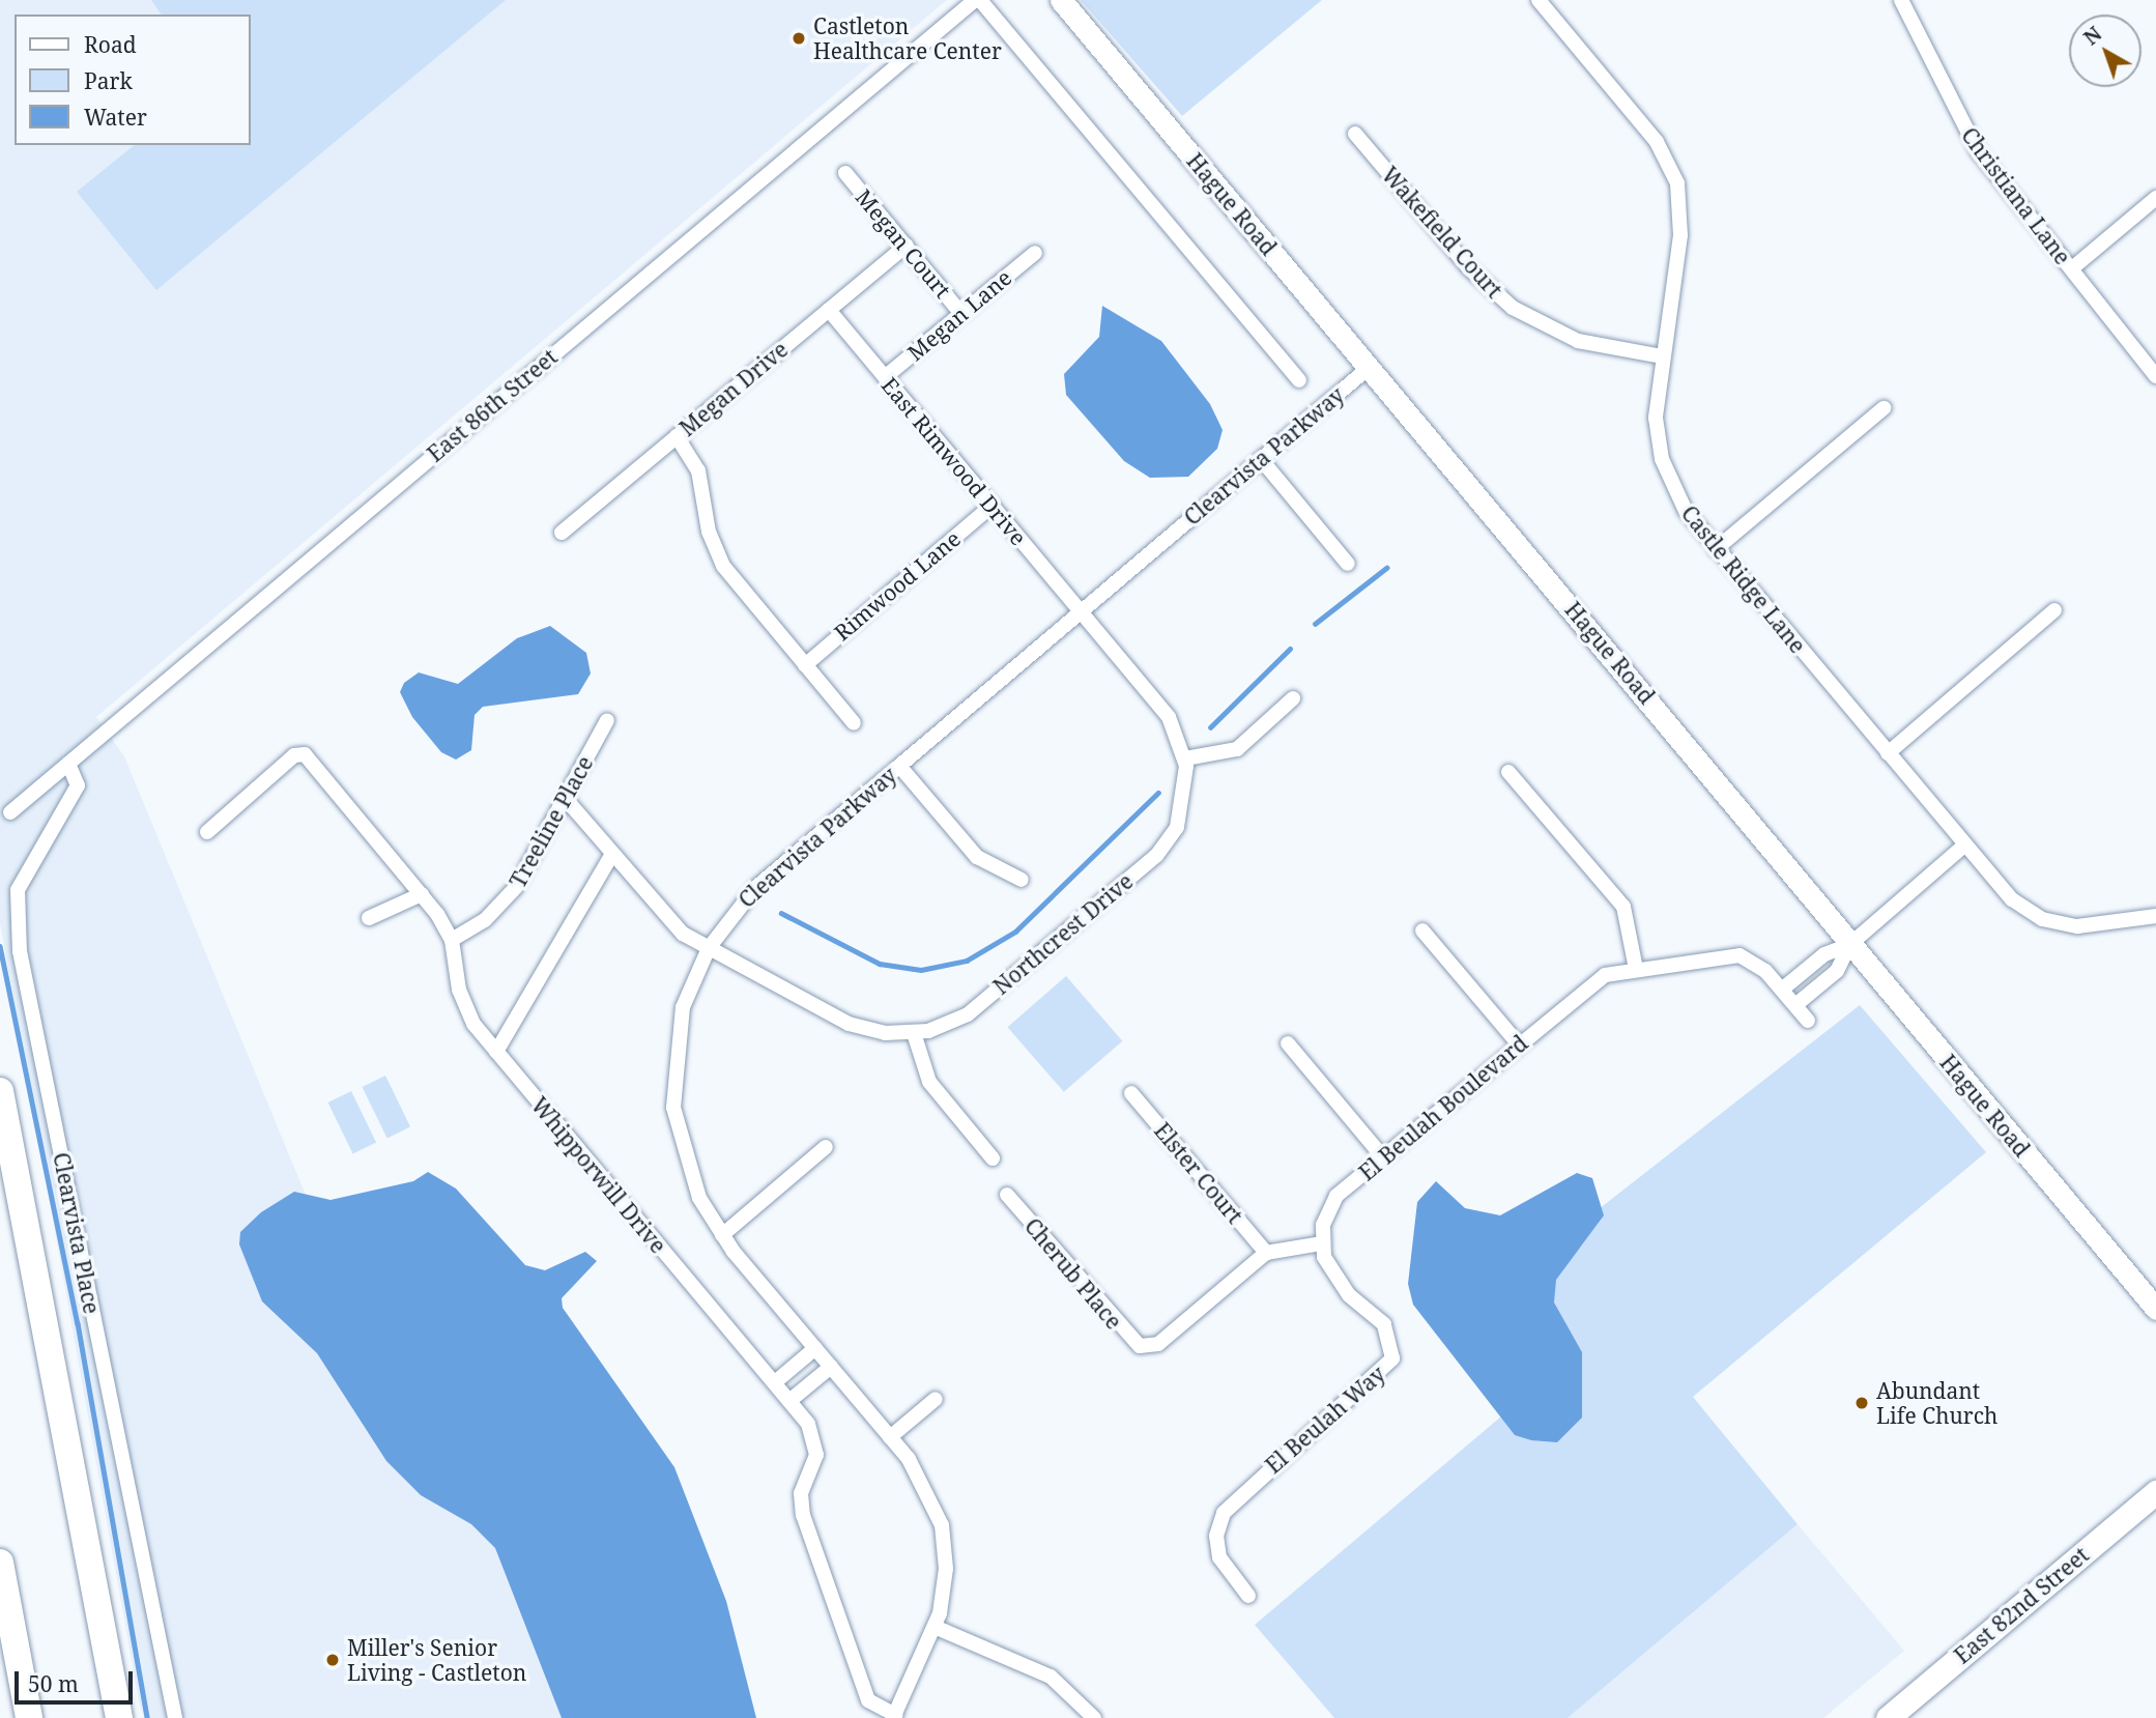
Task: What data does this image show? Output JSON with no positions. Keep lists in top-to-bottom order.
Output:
{
  "streets": {
    "main road": ["East 82nd Street"],
    "street": [
      "Christiana Lane",
      "Hague Road",
      "Wakefield Court",
      "Megan Court",
      "Megan Lane",
      "Megan Drive",
      "East 86th Street",
      "Clearvista Parkway",
      "East Rimwood Drive",
      "Castle Ridge Lane",
      "Rimwood Lane",
      "Treeline Place",
      "Northcrest Drive",
      "El Beulah Boulevard",
      "Elster Court",
      "Whipporwill Drive",
      "Clearvista Place",
      "Cherub Place",
      "El Beulah Way"
    ]
  },
  "crossings": [
    ["Hague Road", "Clearvista Parkway"],
    ["Wakefield Court", "Castle Ridge Lane"],
    ["Megan Court", "Megan Lane"],
    ["Megan Court", "Megan Drive"],
    ["Megan Lane", "East Rimwood Drive"],
    ["Megan Drive", "East Rimwood Drive"],
    ["East 86th Street", "Clearvista Place"],
    ["Clearvista Parkway", "East Rimwood Drive"],
    ["Clearvista Parkway", "Northcrest Drive"],
    ["Clearvista Parkway", "Whipporwill Drive"],
    ["East Rimwood Drive", "Rimwood Lane"],
    ["East Rimwood Drive", "Northcrest Drive"],
    ["Treeline Place", "Northcrest Drive"],
    ["Treeline Place", "Whipporwill Drive"],
    ["El Beulah Boulevard", "El Beulah Way"],
    ["Elster Court", "Cherub Place"]
  ],
  "places": ["Castleton Healthcare Center", "Abundant Life Church", "Miller's Senior Living - Castleton"],
  "legend": ["Road", "Park", "Water"],
  "scale_bar": "50 m",
  "north": "top left"
}
